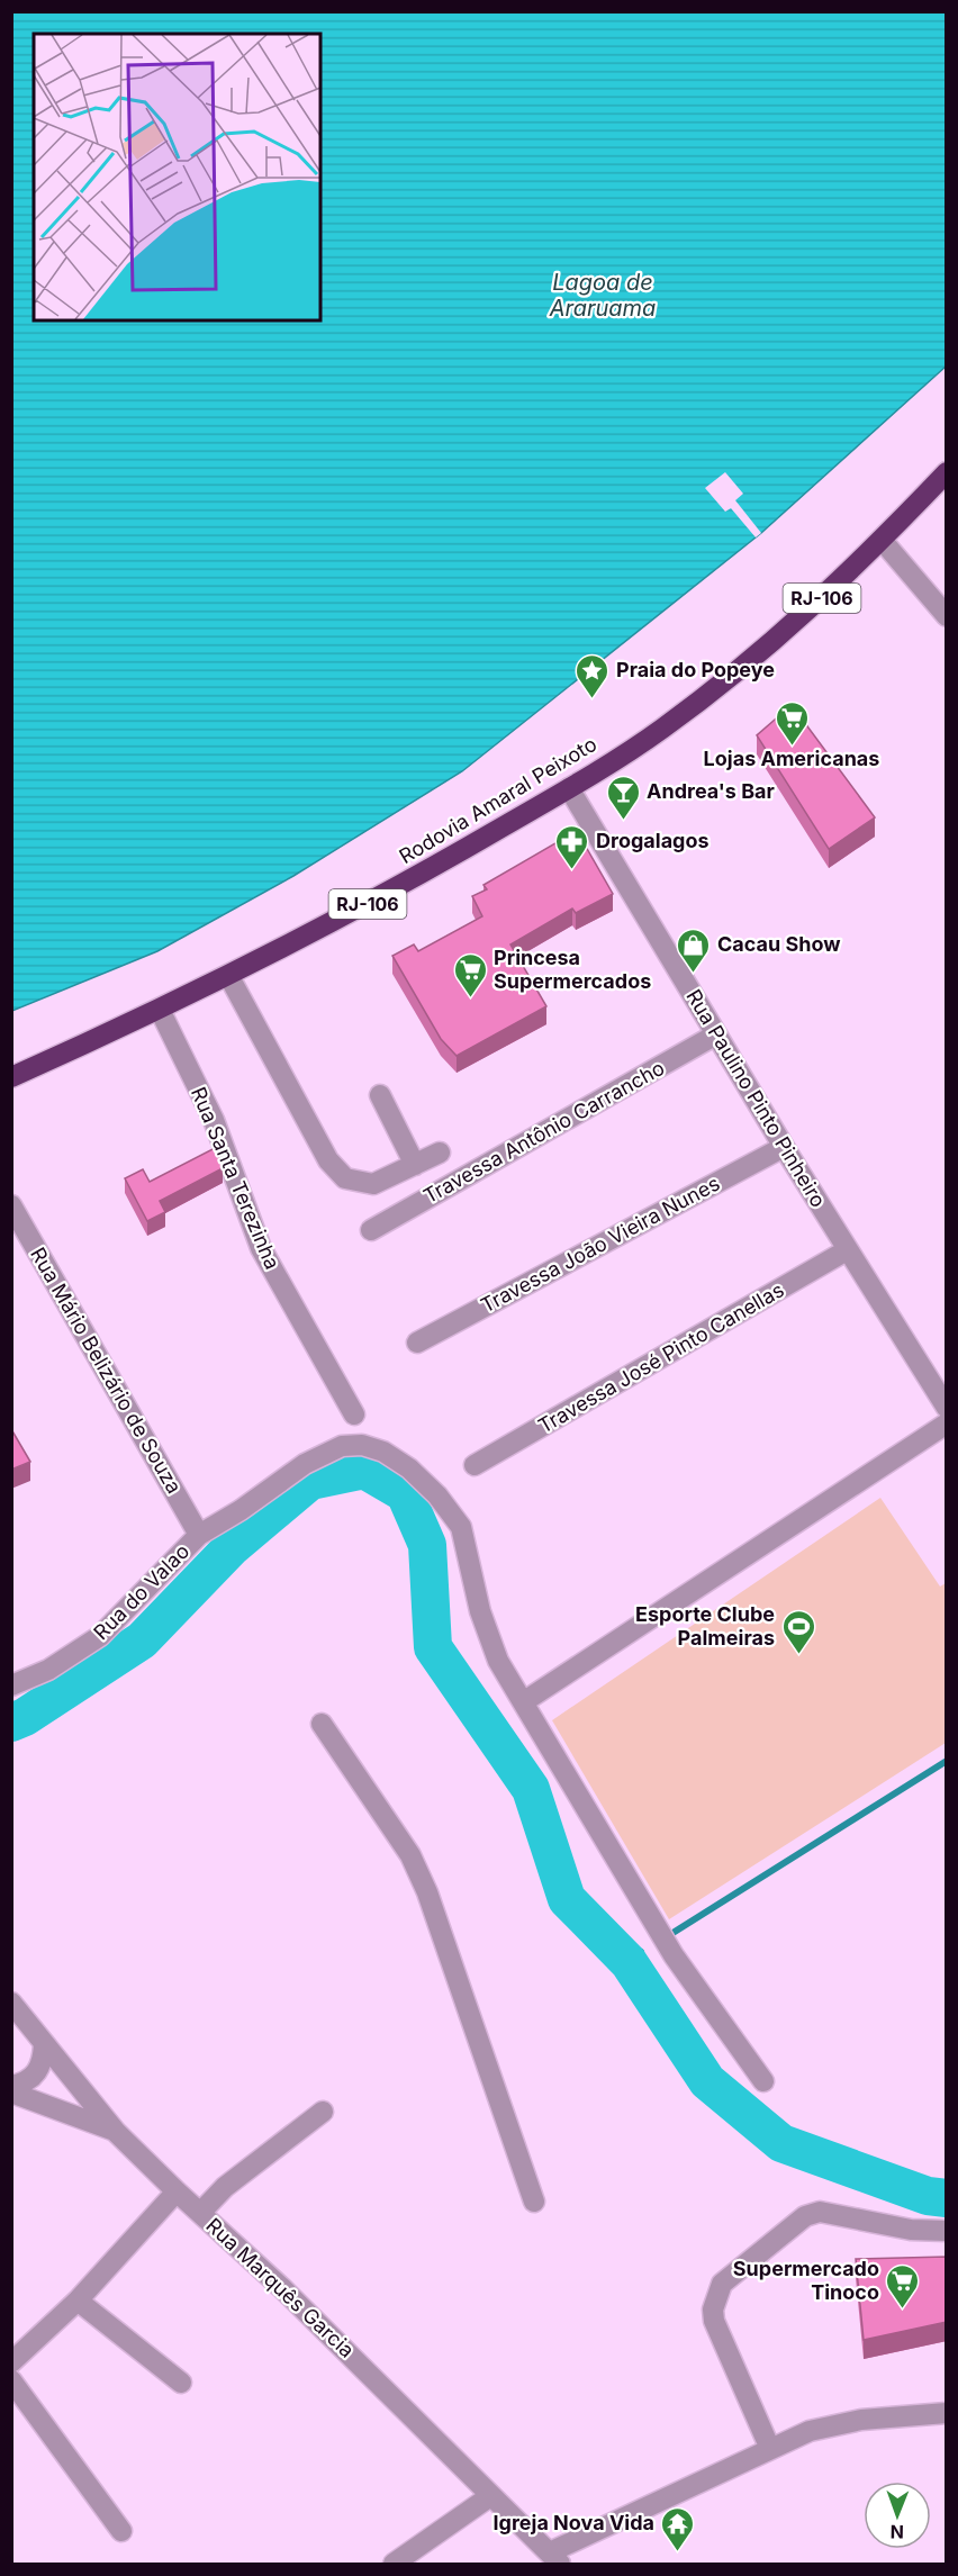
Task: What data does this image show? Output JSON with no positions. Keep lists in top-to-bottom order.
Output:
{
  "streets": {
    "highway": ["RJ-106", "Rodovia Amaral Peixoto"],
    "street": [
      "Rua Paulino Pinto Pinheiro",
      "Travessa Antônio Carrancho",
      "Rua Santa Terezinha",
      "Travessa João Vieira Nunes",
      "Travessa José Pinto Canellas",
      "Rua Mário Belizário de Souza",
      "Rua do Valao",
      "Rua Marquês Garcia"
    ]
  },
  "crossings": [
    ["Rodovia Amaral Peixoto", "Rua Paulino Pinto Pinheiro"],
    ["Rodovia Amaral Peixoto", "Rua Santa Terezinha"],
    ["Rua Paulino Pinto Pinheiro", "Travessa Antônio Carrancho"],
    ["Rua Paulino Pinto Pinheiro", "Travessa João Vieira Nunes"],
    ["Rua Paulino Pinto Pinheiro", "Travessa José Pinto Canellas"],
    ["Rua Mário Belizário de Souza", "Rua do Valao"]
  ],
  "water": ["Lagoa de Araruama"],
  "places": {
    "place": ["Praia do Popeye"],
    "supermarket": ["Lojas Americanas", "Princesa Supermercados", "Supermercado Tinoco"],
    "bar": ["Andrea's Bar"],
    "pharmacy": ["Drogalagos"],
    "shop": ["Cacau Show"],
    "sports": ["Esporte Clube Palmeiras"],
    "temple": ["Igreja Nova Vida"]
  },
  "north": "bottom"
}
